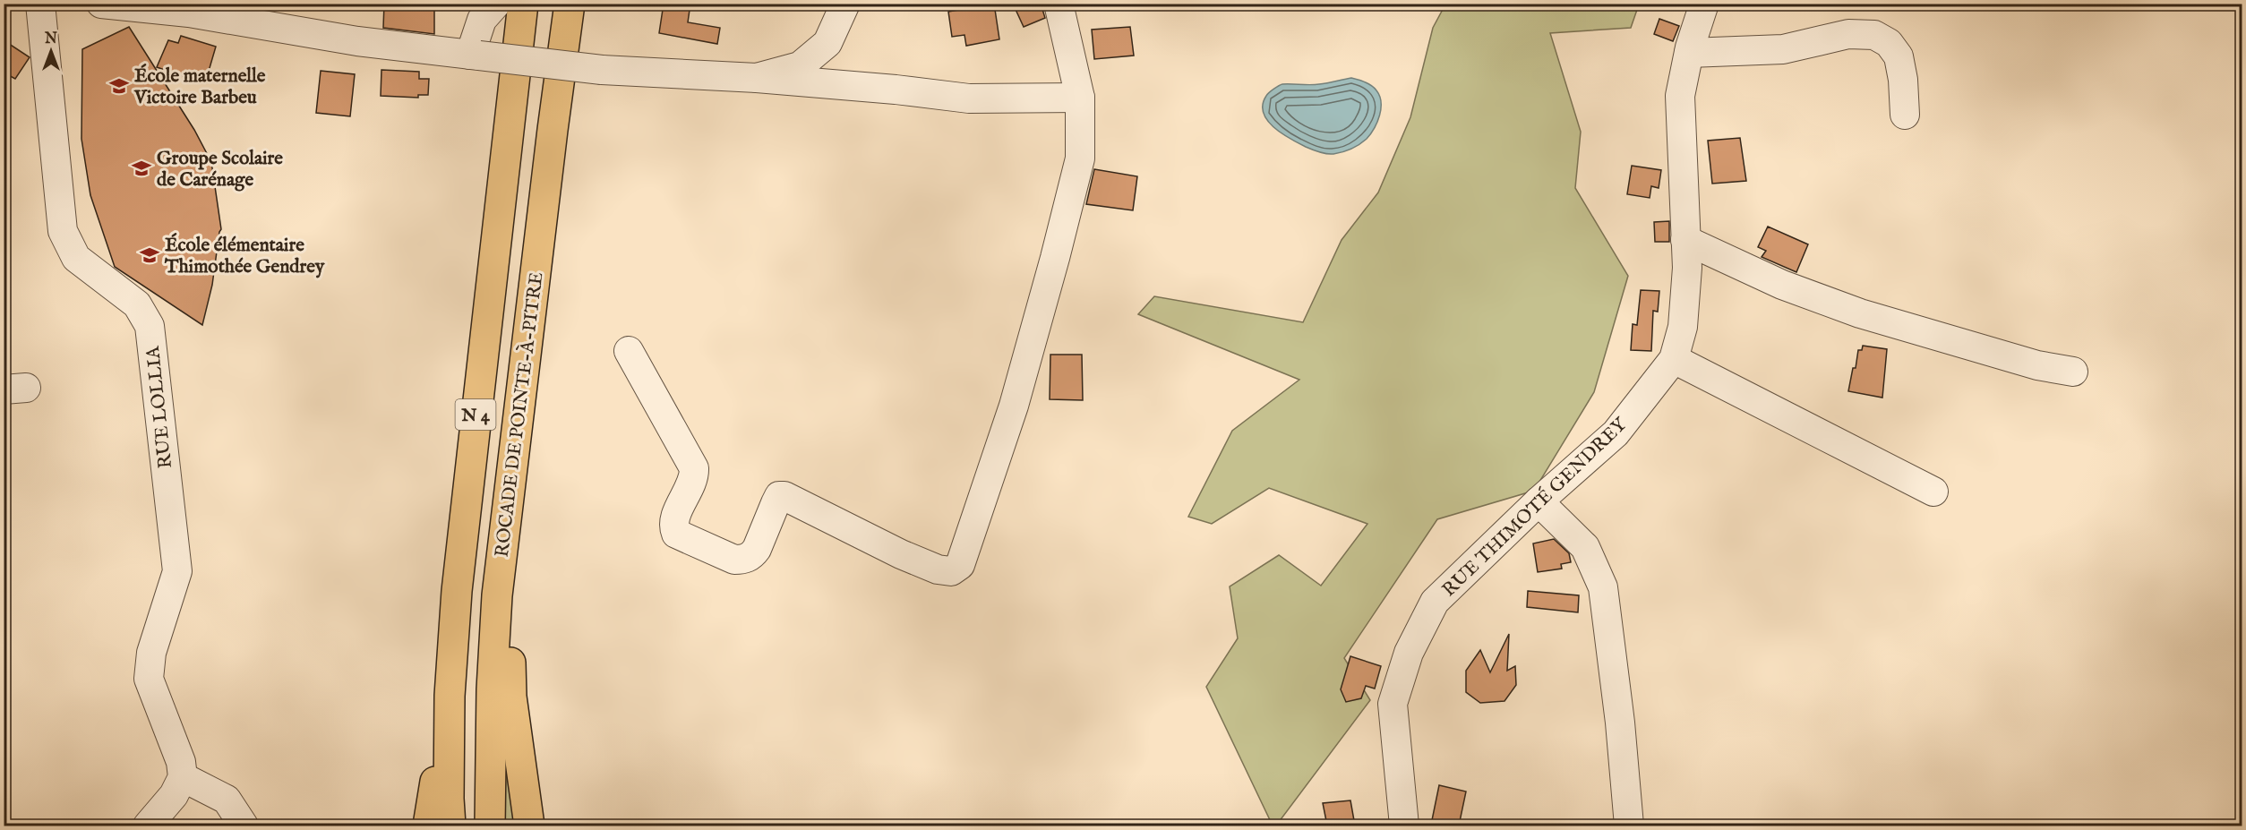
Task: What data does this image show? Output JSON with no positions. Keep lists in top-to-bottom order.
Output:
{
  "streets": {
    "highway": ["N 4", "ROCADE DE POINTE-À-PITRE"],
    "street": ["RUE LOLLIA", "RUE THIMOTÉ GENDREY"]
  },
  "places": {
    "school or university": ["École maternelle Victoire Barbeu", "Groupe Scolaire de Carénage", "École élémentaire Thimothée Gendrey"]
  },
  "north": "top"
}
